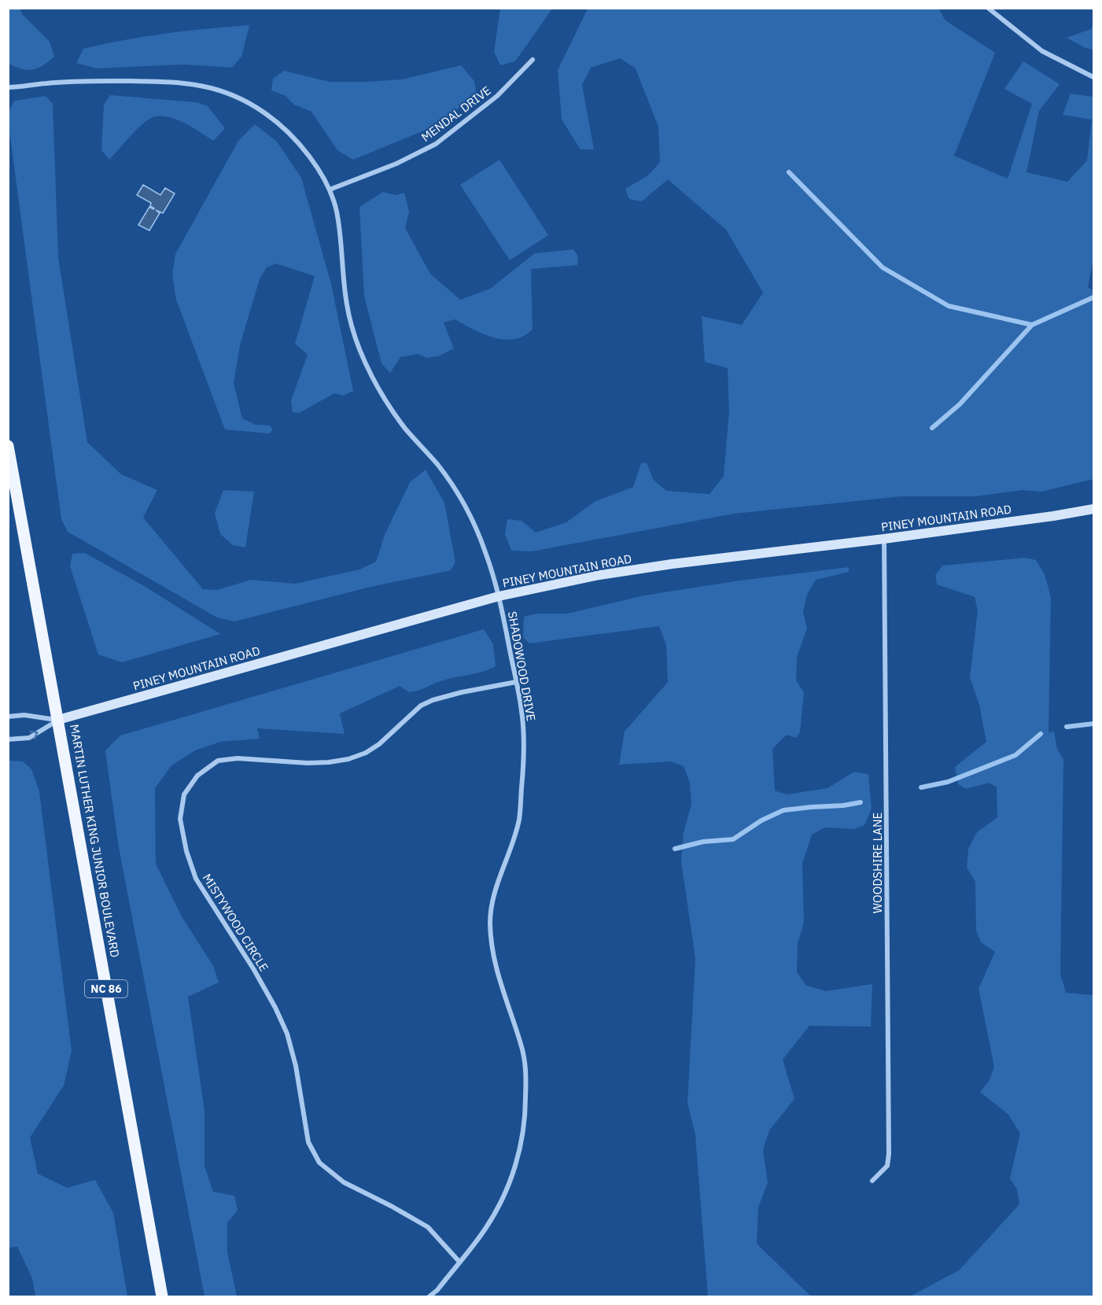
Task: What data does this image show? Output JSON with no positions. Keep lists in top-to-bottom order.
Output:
{
  "streets": {
    "main road": ["MARTIN LUTHER KING JUNIOR BOULEVARD", "NC 86"],
    "street": [
      "MENDAL DRIVE",
      "PINEY MOUNTAIN ROAD",
      "SHADOWOOD DRIVE",
      "WOODSHIRE LANE",
      "MISTYWOOD CIRCLE"
    ]
  },
  "crossings": [
    ["MENDAL DRIVE", "SHADOWOOD DRIVE"],
    ["PINEY MOUNTAIN ROAD", "SHADOWOOD DRIVE"],
    ["PINEY MOUNTAIN ROAD", "MARTIN LUTHER KING JUNIOR BOULEVARD"],
    ["PINEY MOUNTAIN ROAD", "WOODSHIRE LANE"],
    ["SHADOWOOD DRIVE", "MISTYWOOD CIRCLE"]
  ]
}
